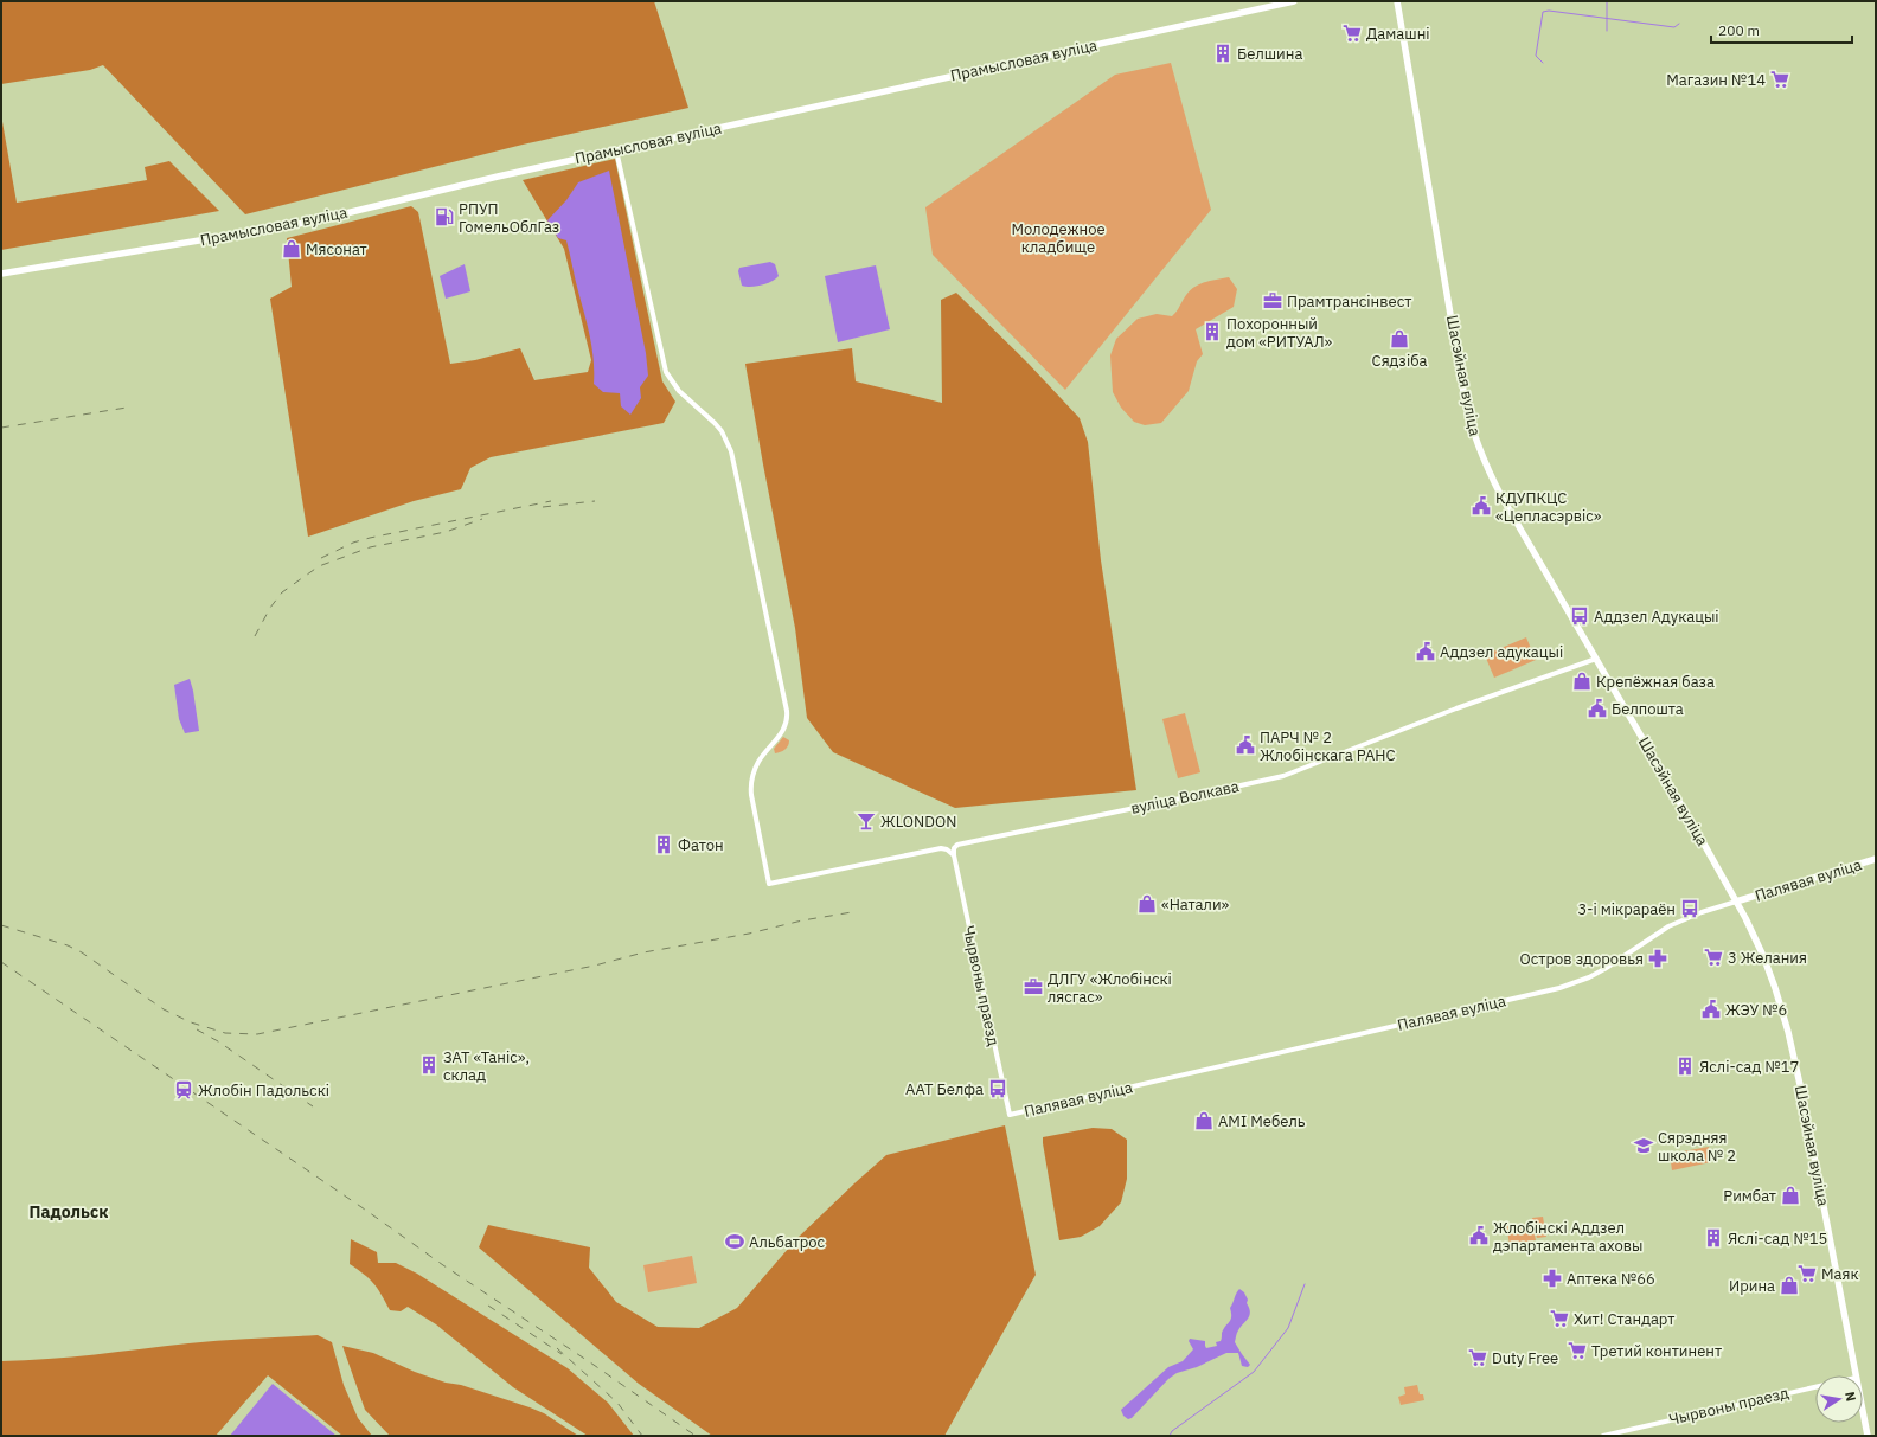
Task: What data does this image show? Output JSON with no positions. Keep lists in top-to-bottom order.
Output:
{
  "streets": {
    "main road": ["Прамысловая вуліца", "Шасэйная вуліца", "Палявая вуліца"],
    "street": ["вуліца Волкава", "Чырвоны праезд"]
  },
  "crossings": [
    ["Шасэйная вуліца", "вуліца Волкава"],
    ["Шасэйная вуліца", "Палявая вуліца"],
    ["вуліца Волкава", "Чырвоны праезд"],
    ["Палявая вуліца", "Чырвоны праезд"]
  ],
  "districts": ["Падольск"],
  "parks": ["Молодежное кладбище"],
  "places": {
    "supermarket": [
      "Дамашні",
      "Магазин №14",
      "3 Желания",
      "Маяк",
      "Хит! Стандарт",
      "Третий континент",
      "Duty Free"
    ],
    "building": [
      "Белшина",
      "Похоронный дом «РИТУАЛ»",
      "Фатон",
      "ЗАТ «Таніс», склад",
      "Яслі-сад №17",
      "Яслі-сад №15"
    ],
    "fuel station": ["РПУП ГомельОблГаз"],
    "shop": [
      "Мясонат",
      "Сядзіба",
      "Крепёжная база",
      "«Натали»",
      "AMI Мебель",
      "Римбат",
      "Ирина"
    ],
    "office": ["Прамтрансінвест", "ДЛГУ «Жлобінскі лясгас»"],
    "public building": [
      "КДУПКЦС «Цепласэрвіс»",
      "Аддзел адукацыі",
      "Белпошта",
      "ПАРЧ № 2 Жлобінскага РАНС",
      "ЖЭУ №6",
      "Жлобінскі Аддзел дэпартамента аховы"
    ],
    "bus stop": ["Аддзел Адукацыі", "3-і мікрараён", "ААТ Белфа"],
    "bar": ["ЖLONDON"],
    "pharmacy": ["Остров здоровья", "Аптека №66"],
    "station": ["Жлобін Падольскі"],
    "school or university": ["Сярэдняя школа № 2"],
    "sports": ["Альбатрос"]
  },
  "scale_bar": "200 m",
  "north": "right"
}
